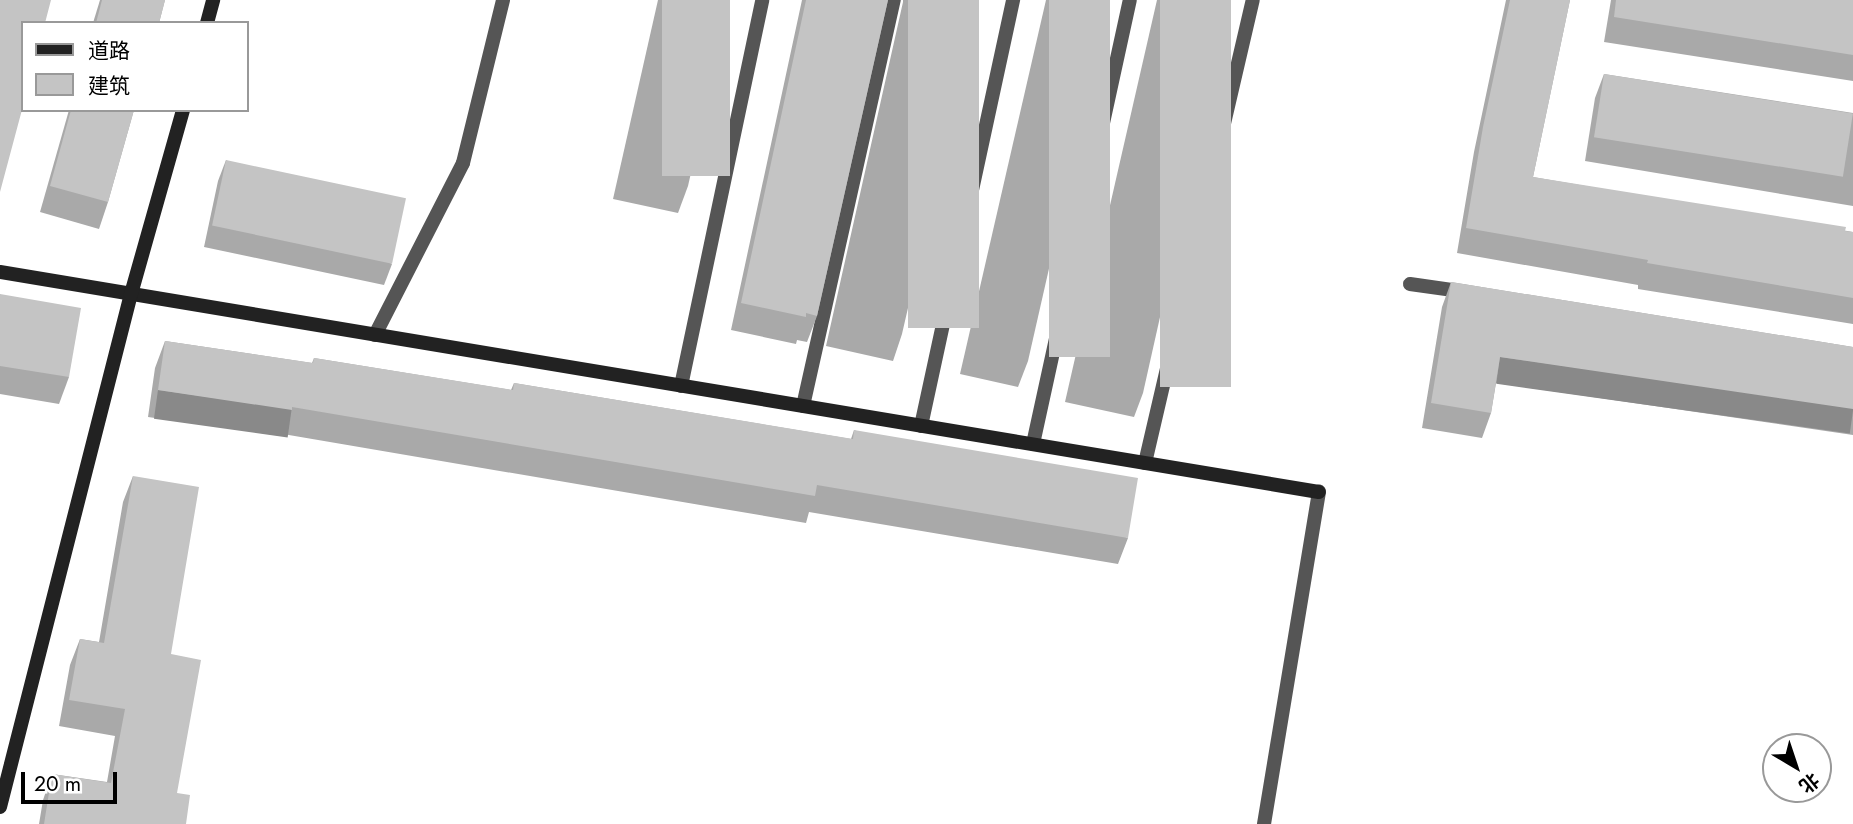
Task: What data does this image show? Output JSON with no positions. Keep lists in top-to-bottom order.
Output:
{
  "legend": ["道路", "建筑"],
  "scale_bar": "20 m",
  "north": "bottom right"
}
